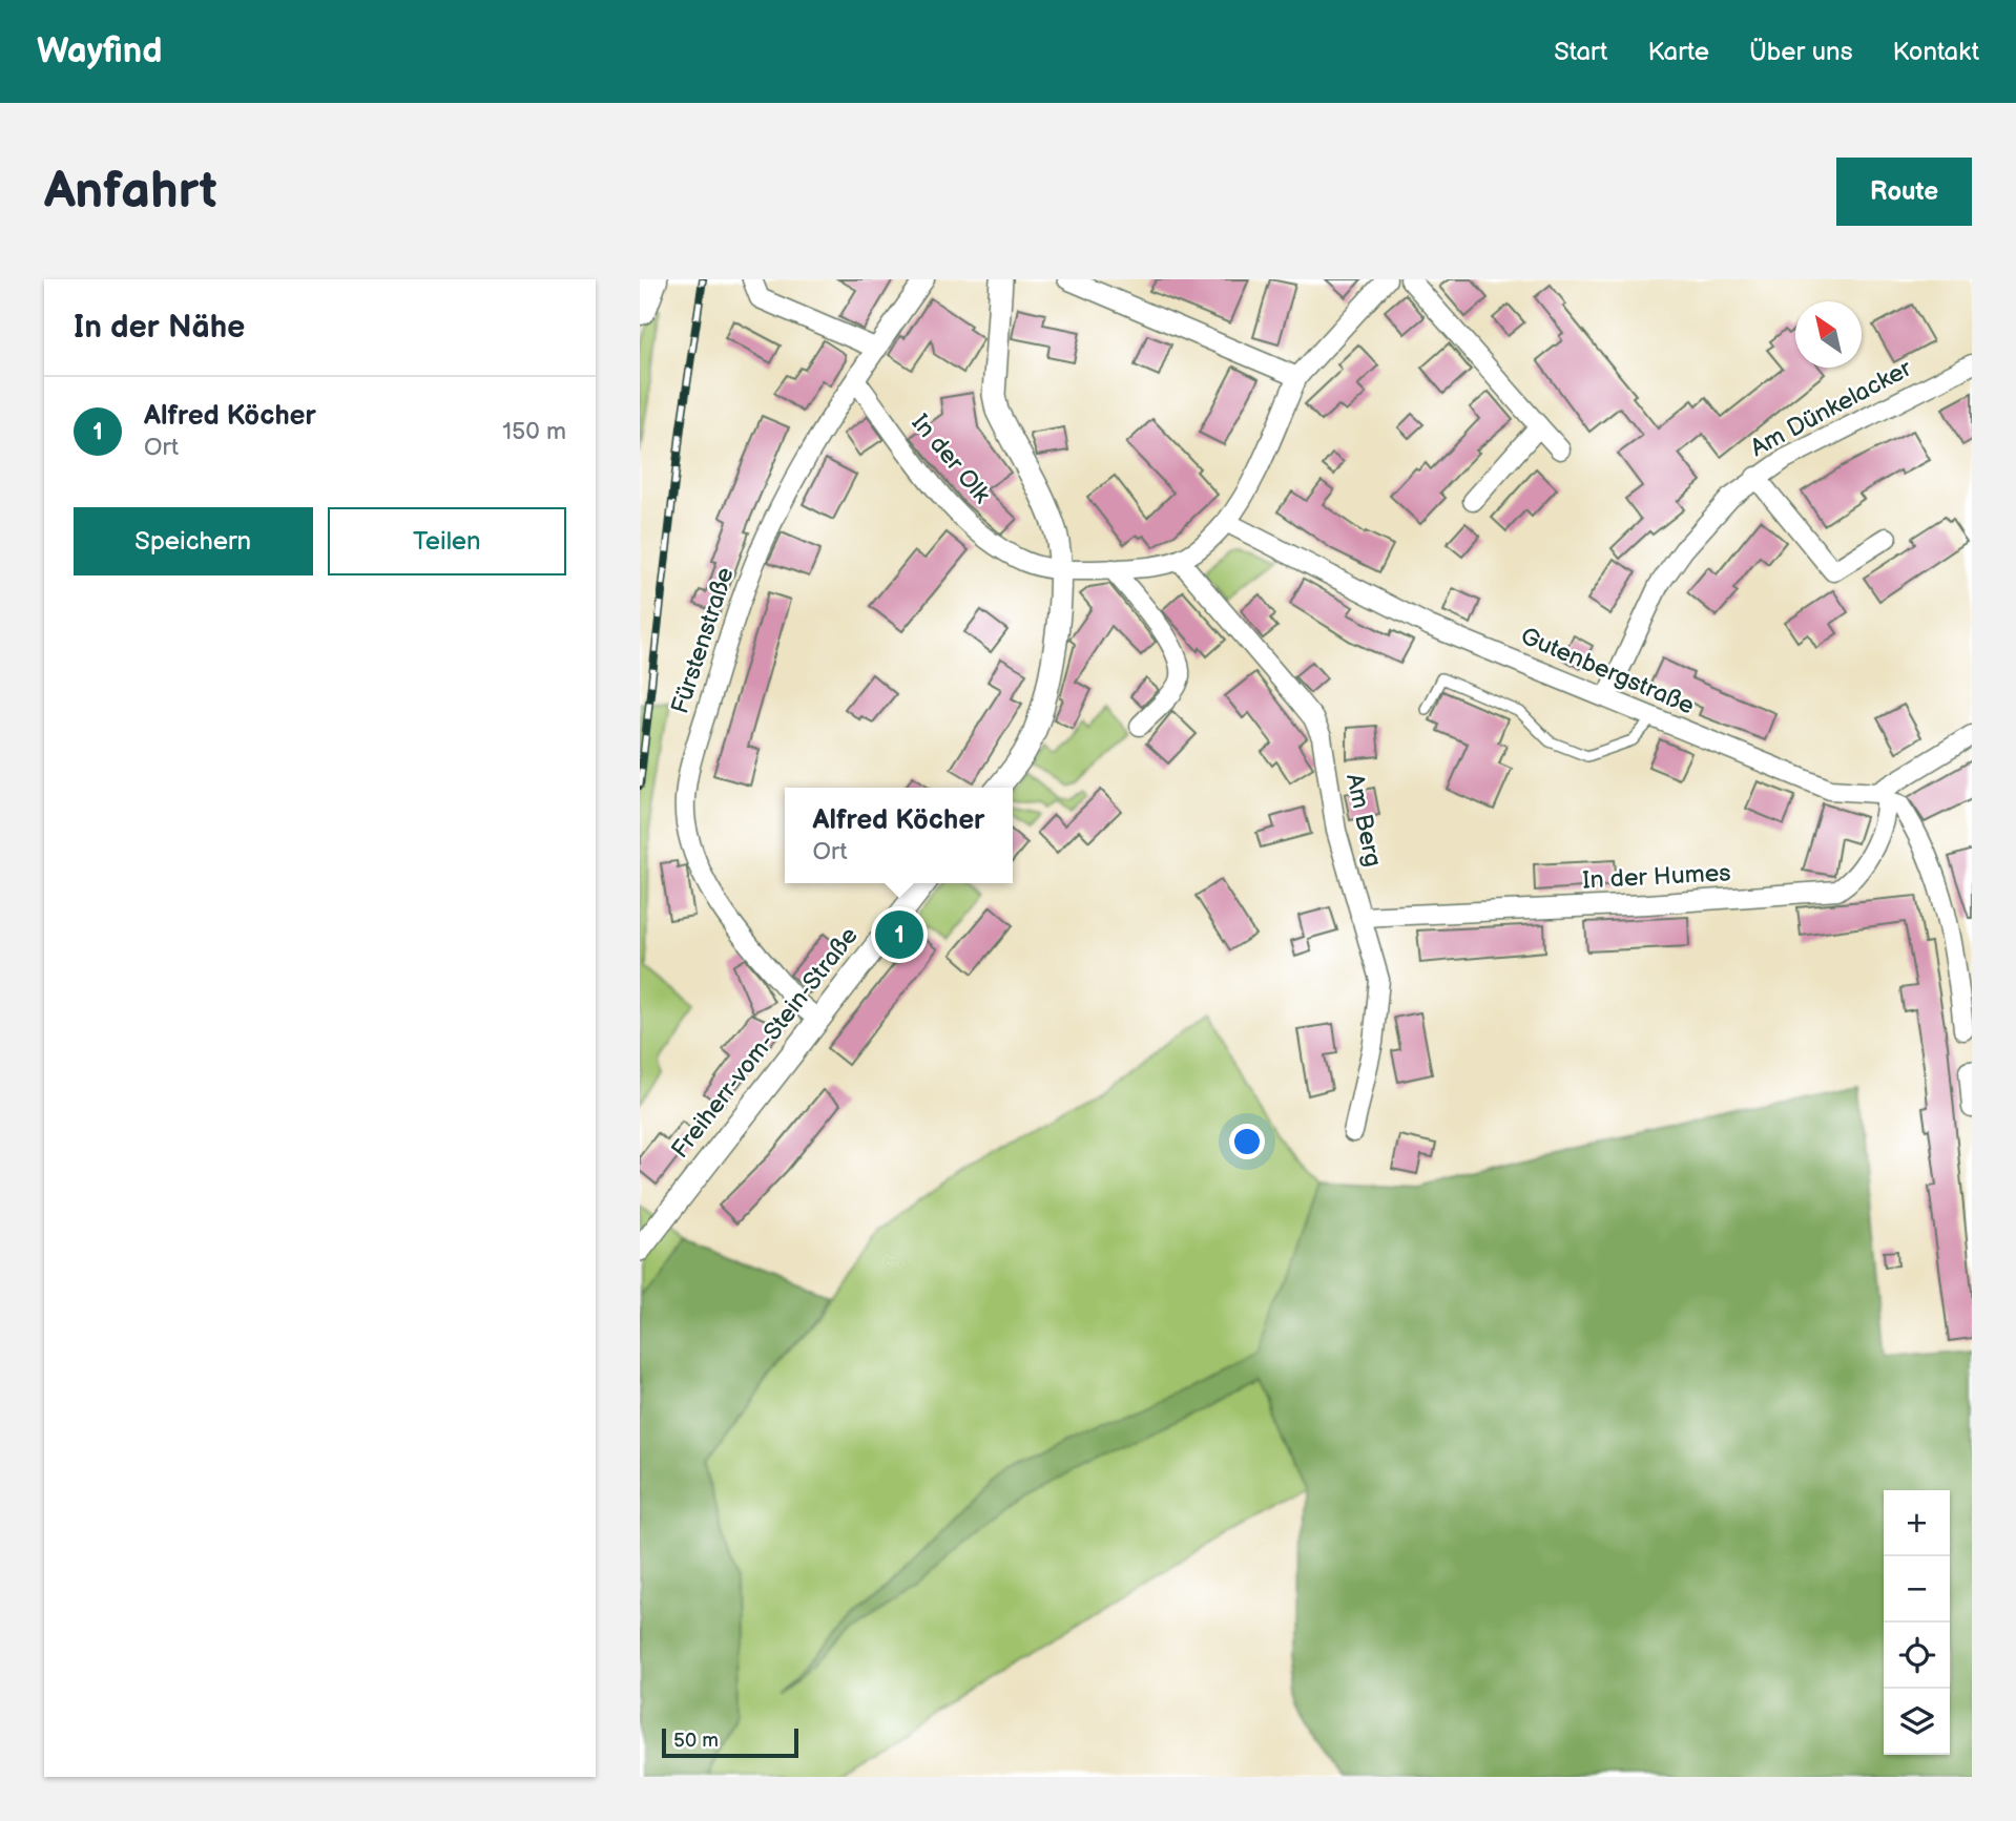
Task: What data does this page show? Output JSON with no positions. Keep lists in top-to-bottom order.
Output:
{
  "streets": {
    "street": [
      "Am Dünkelacker",
      "In der Olk",
      "Fürstenstraße",
      "Gutenbergstraße",
      "Am Berg",
      "In der Humes",
      "Freiherr-vom-Stein-Straße"
    ]
  },
  "crossings": [
    ["Am Dünkelacker", "Gutenbergstraße"],
    ["In der Olk", "Fürstenstraße"],
    ["In der Olk", "Am Berg"],
    ["Fürstenstraße", "Freiherr-vom-Stein-Straße"],
    ["Gutenbergstraße", "In der Humes"],
    ["Am Berg", "In der Humes"]
  ],
  "scale_bar": "50 m",
  "north": "top left",
  "page": {
    "header": "Wayfind",
    "nav": [
      "Start",
      "Karte",
      "Über uns",
      "Kontakt"
    ],
    "buttons": [
      "Route",
      ["Speichern", "Teilen"]
    ],
    "title": "Anfahrt",
    "heading": "In der Nähe",
    "list": [
      {
        "mark": "1",
        "name": "Alfred Köcher",
        "note": "Ort",
        "value": "150 m"
      }
    ],
    "popup": ["Alfred Köcher", "Ort"],
    "pins": "1",
    "map_buttons": ["+", "−"],
    "scale": "50 m"
  }
}
